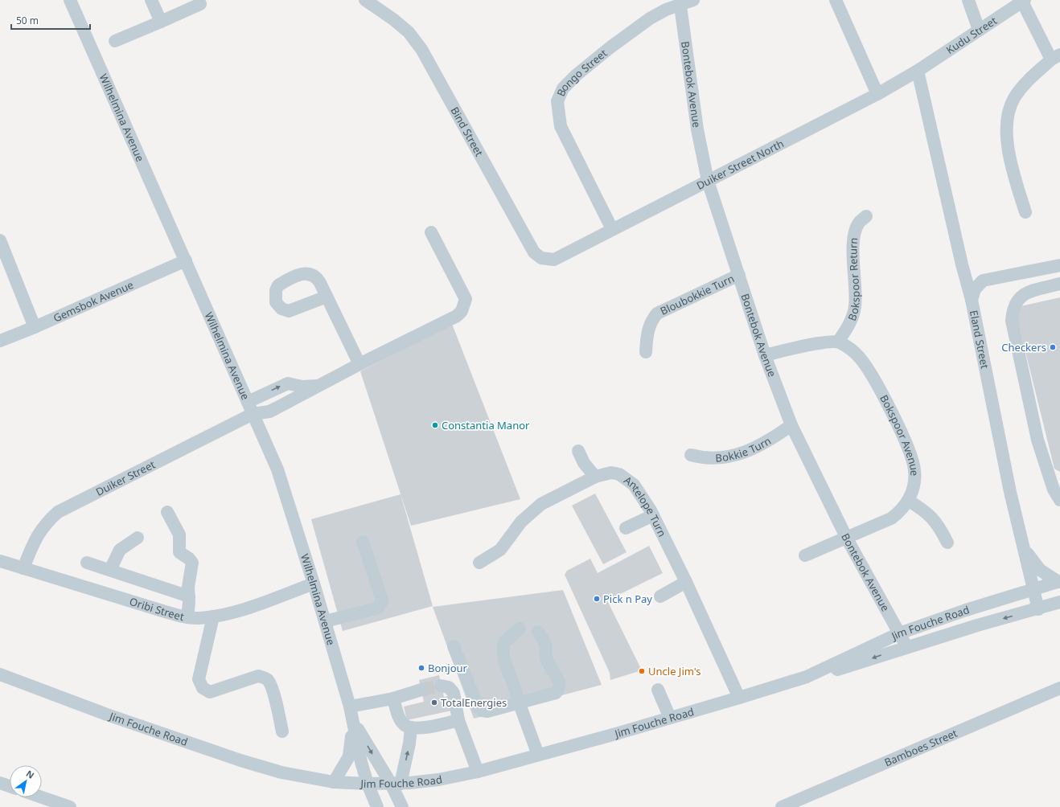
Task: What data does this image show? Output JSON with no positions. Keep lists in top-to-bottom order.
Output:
{
  "streets": {
    "street": [
      "Kudu Street",
      "Bongo Street",
      "Bontebok Avenue",
      "Wilhelmina Avenue",
      "Bind Street",
      "Duiker Street North",
      "Bokspoor Return",
      "Bloubokkie Turn",
      "Gemsbok Avenue",
      "Eland Street",
      "Bokspoor Avenue",
      "Bokkie Turn",
      "Duiker Street",
      "Antelope Turn",
      "Oribi Street",
      "Jim Fouche Road",
      "Bamboes Street"
    ]
  },
  "crossings": [
    ["Kudu Street", "Duiker Street North"],
    ["Kudu Street", "Eland Street"],
    ["Bongo Street", "Bontebok Avenue"],
    ["Bongo Street", "Duiker Street North"],
    ["Bontebok Avenue", "Duiker Street North"],
    ["Bontebok Avenue", "Bloubokkie Turn"],
    ["Bontebok Avenue", "Bokspoor Avenue"],
    ["Bontebok Avenue", "Bokkie Turn"],
    ["Bontebok Avenue", "Jim Fouche Road"],
    ["Wilhelmina Avenue", "Gemsbok Avenue"],
    ["Wilhelmina Avenue", "Duiker Street"],
    ["Wilhelmina Avenue", "Oribi Street"],
    ["Wilhelmina Avenue", "Jim Fouche Road"],
    ["Bind Street", "Duiker Street North"],
    ["Duiker Street North", "Eland Street"],
    ["Bokspoor Return", "Bokspoor Avenue"],
    ["Eland Street", "Jim Fouche Road"],
    ["Duiker Street", "Oribi Street"],
    ["Antelope Turn", "Jim Fouche Road"]
  ],
  "places": [
    "Checkers",
    "Constantia Manor",
    "Pick n Pay",
    "Bonjour",
    "Uncle Jim's",
    "TotalEnergies"
  ],
  "scale_bar": "50 m",
  "north": "top right"
}
